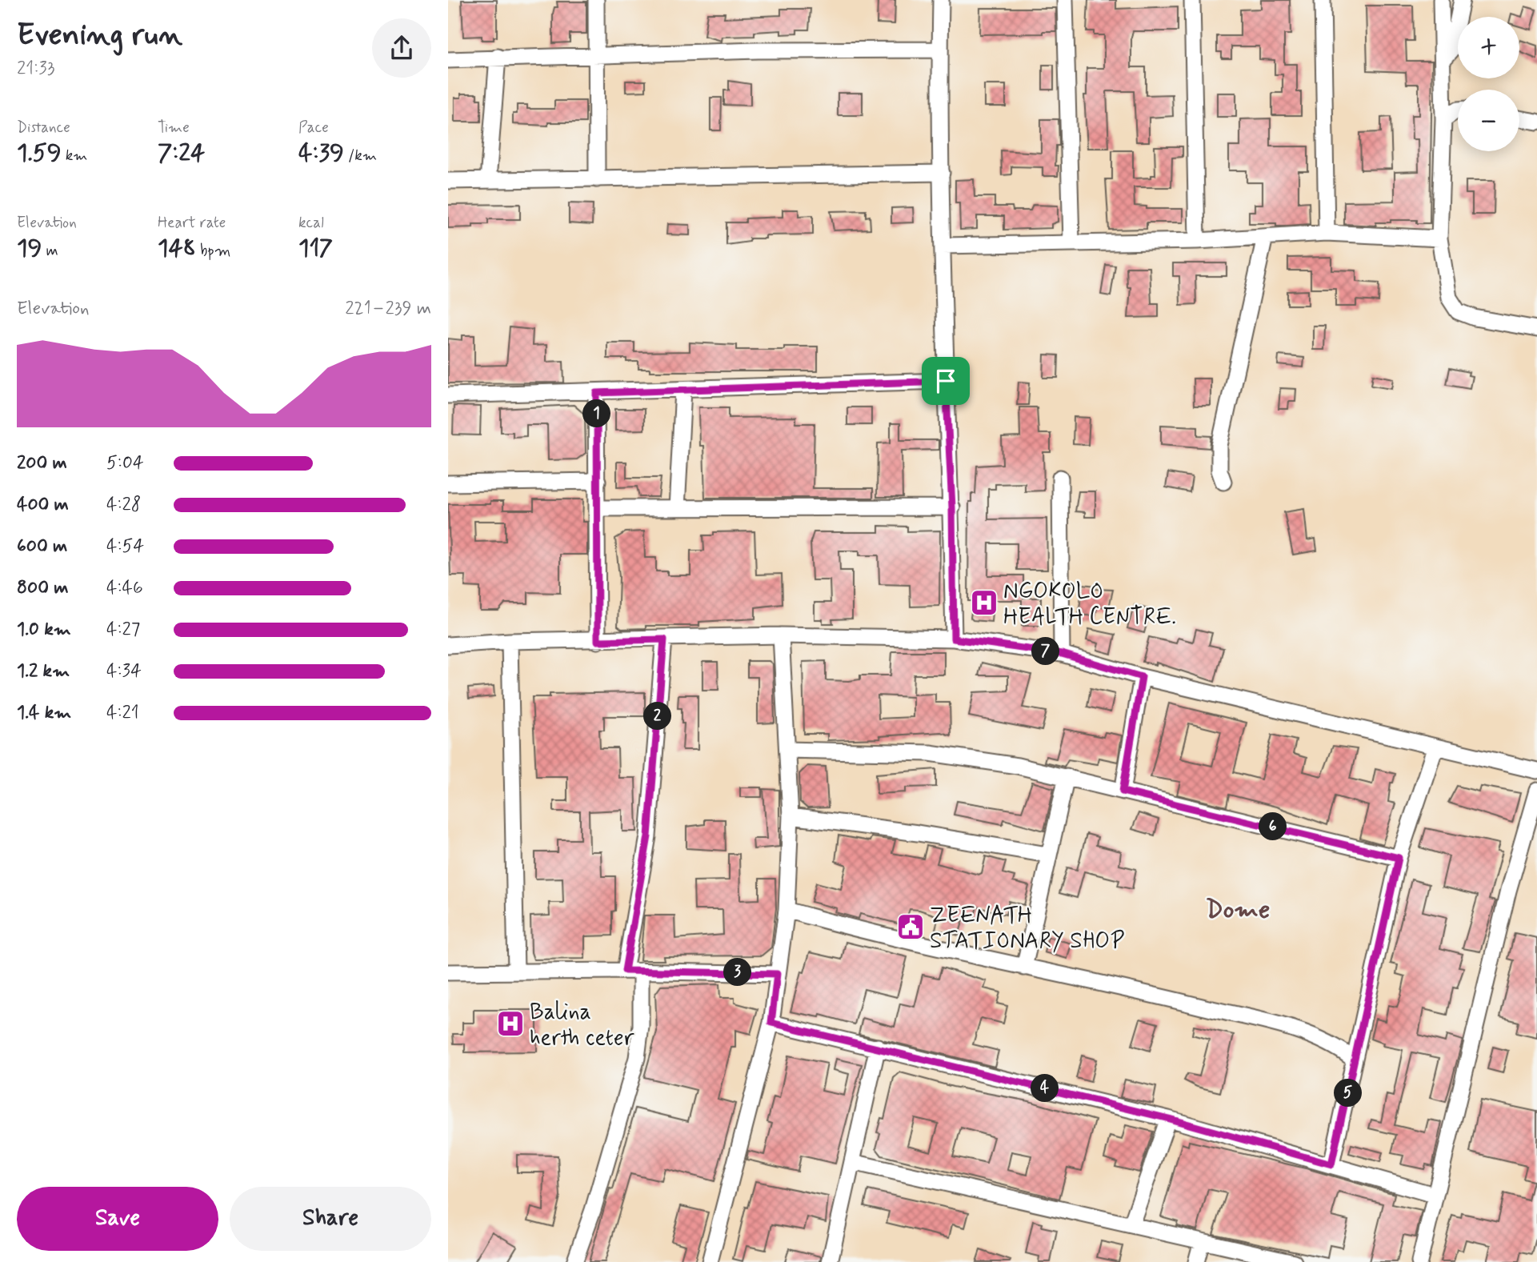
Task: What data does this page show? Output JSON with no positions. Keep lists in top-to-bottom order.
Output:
{
  "districts": ["Dome"],
  "places": {
    "hospital": ["NGOKOLO HEALTH CENTRE.", "Balina herth ceter"],
    "public building": ["ZEENATH STATIONARY SHOP"]
  },
  "page": {
    "heading": ["Evening run", "21:33"],
    "map_buttons": ["+", "−"],
    "stats": [
      ["Distance", "1.59 km"],
      ["Time", "7:24"],
      ["Pace", "4:39 /km"],
      ["Elevation", "19 m"],
      ["Heart rate", "148 bpm"],
      ["kcal", "117"]
    ],
    "chart": ["Elevation", "221–239 m"],
    "pins": [
      "1",
      "7",
      "2",
      "6",
      "3",
      "4",
      "5"
    ],
    "list": [
      {
        "name": "200 m",
        "note": "5:04"
      },
      {
        "name": "400 m",
        "note": "4:28"
      },
      {
        "name": "600 m",
        "note": "4:54"
      },
      {
        "name": "800 m",
        "note": "4:46"
      },
      {
        "name": "1.0 km",
        "note": "4:27"
      },
      {
        "name": "1.2 km",
        "note": "4:34"
      },
      {
        "name": "1.4 km",
        "note": "4:21"
      }
    ],
    "buttons": ["Save", "Share"]
  }
}
